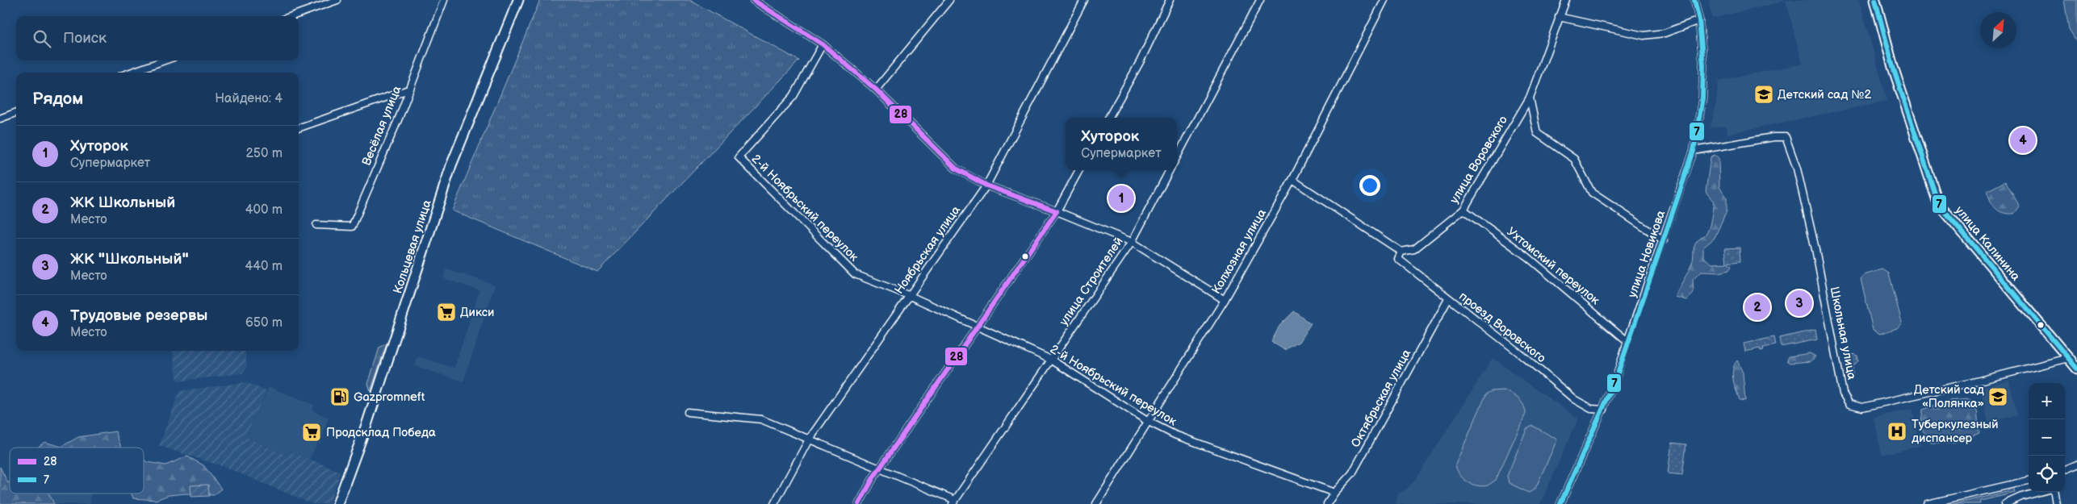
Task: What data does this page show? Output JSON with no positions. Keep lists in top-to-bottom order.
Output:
{
  "streets": {
    "street": [
      "Весёлая улица",
      "улица Воровского",
      "2-й Ноябрьский переулок",
      "улица Калинина",
      "Кольцевая улица",
      "Ноябрьская улица",
      "Колхозная улица",
      "улица Новикова",
      "Ухтомский переулок",
      "улица Строителей",
      "проезд Воровского",
      "Школьная улица",
      "Октябрьская улица"
    ]
  },
  "crossings": [
    ["улица Воровского", "Ухтомский переулок"],
    ["улица Воровского", "проезд Воровского"],
    ["2-й Ноябрьский переулок", "Ноябрьская улица"],
    ["2-й Ноябрьский переулок", "Колхозная улица"],
    ["2-й Ноябрьский переулок", "улица Строителей"],
    ["2-й Ноябрьский переулок", "Октябрьская улица"],
    ["улица Калинина", "Школьная улица"],
    ["улица Новикова", "Ухтомский переулок"],
    ["улица Новикова", "проезд Воровского"],
    ["улица Новикова", "Школьная улица"],
    ["проезд Воровского", "Октябрьская улица"]
  ],
  "places": {
    "school or university": ["Детский сад №2", "Детский сад «Полянка»"],
    "supermarket": ["Дикси", "Продсклад Победа"],
    "fuel station": ["Gazpromneft"],
    "hospital": ["Туберкулезный диспансер"]
  },
  "lines": ["transit line 28", "transit line 7"],
  "legend": ["28", "7"],
  "north": "top right",
  "page": {
    "search": "Поиск",
    "heading": ["Рядом", "Найдено: 4"],
    "popup": ["Хуторок", "Супермаркет"],
    "list": [
      {
        "mark": "1",
        "name": "Хуторок",
        "note": "Супермаркет",
        "value": "250 m"
      },
      {
        "mark": "2",
        "name": "ЖК Школьный",
        "note": "Место",
        "value": "400 m"
      },
      {
        "mark": "3",
        "name": "ЖК \"Школьный\"",
        "note": "Место",
        "value": "440 m"
      },
      {
        "mark": "4",
        "name": "Трудовые резервы",
        "note": "Место",
        "value": "650 m"
      }
    ],
    "pins": [
      "4",
      "1",
      "3",
      "2"
    ],
    "map_buttons": ["+", "−"]
  }
}
